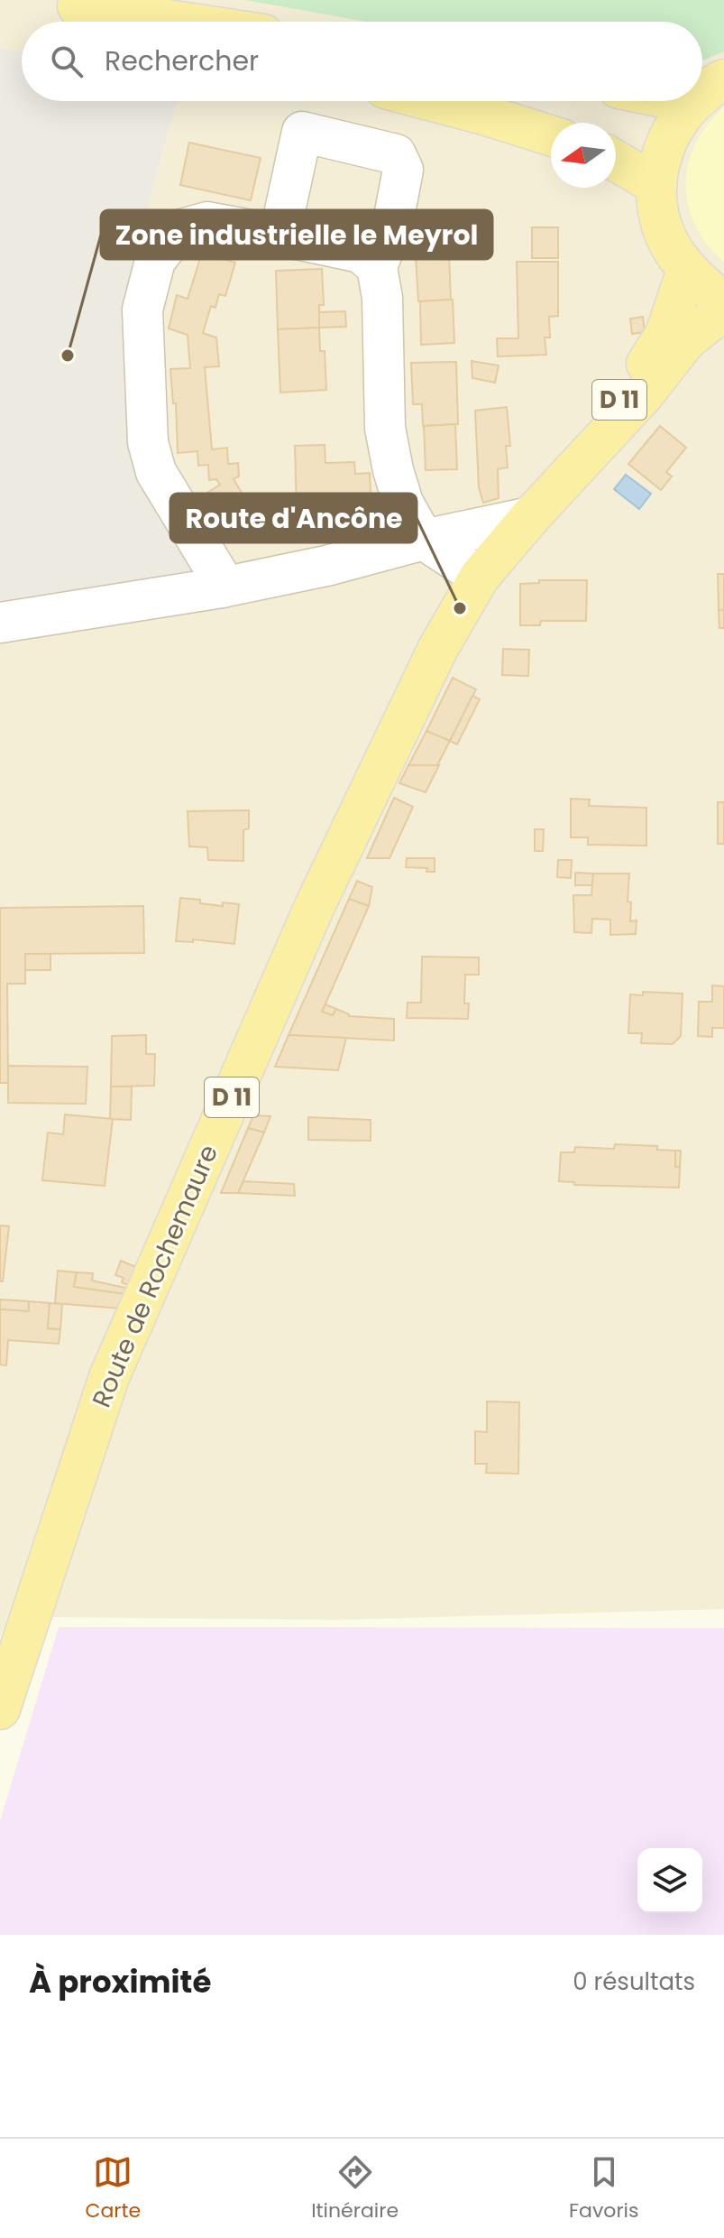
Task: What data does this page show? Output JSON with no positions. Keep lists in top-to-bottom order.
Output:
{
  "streets": {
    "main road": ["D 11", "Route de Rochemaure"]
  },
  "places": ["Zone industrielle le Meyrol", "Route d'Ancône"],
  "north": "left",
  "page": {
    "search": "Rechercher",
    "heading": ["À proximité", "0 résultats"],
    "nav": ["Carte", "Itinéraire", "Favoris"]
  }
}
